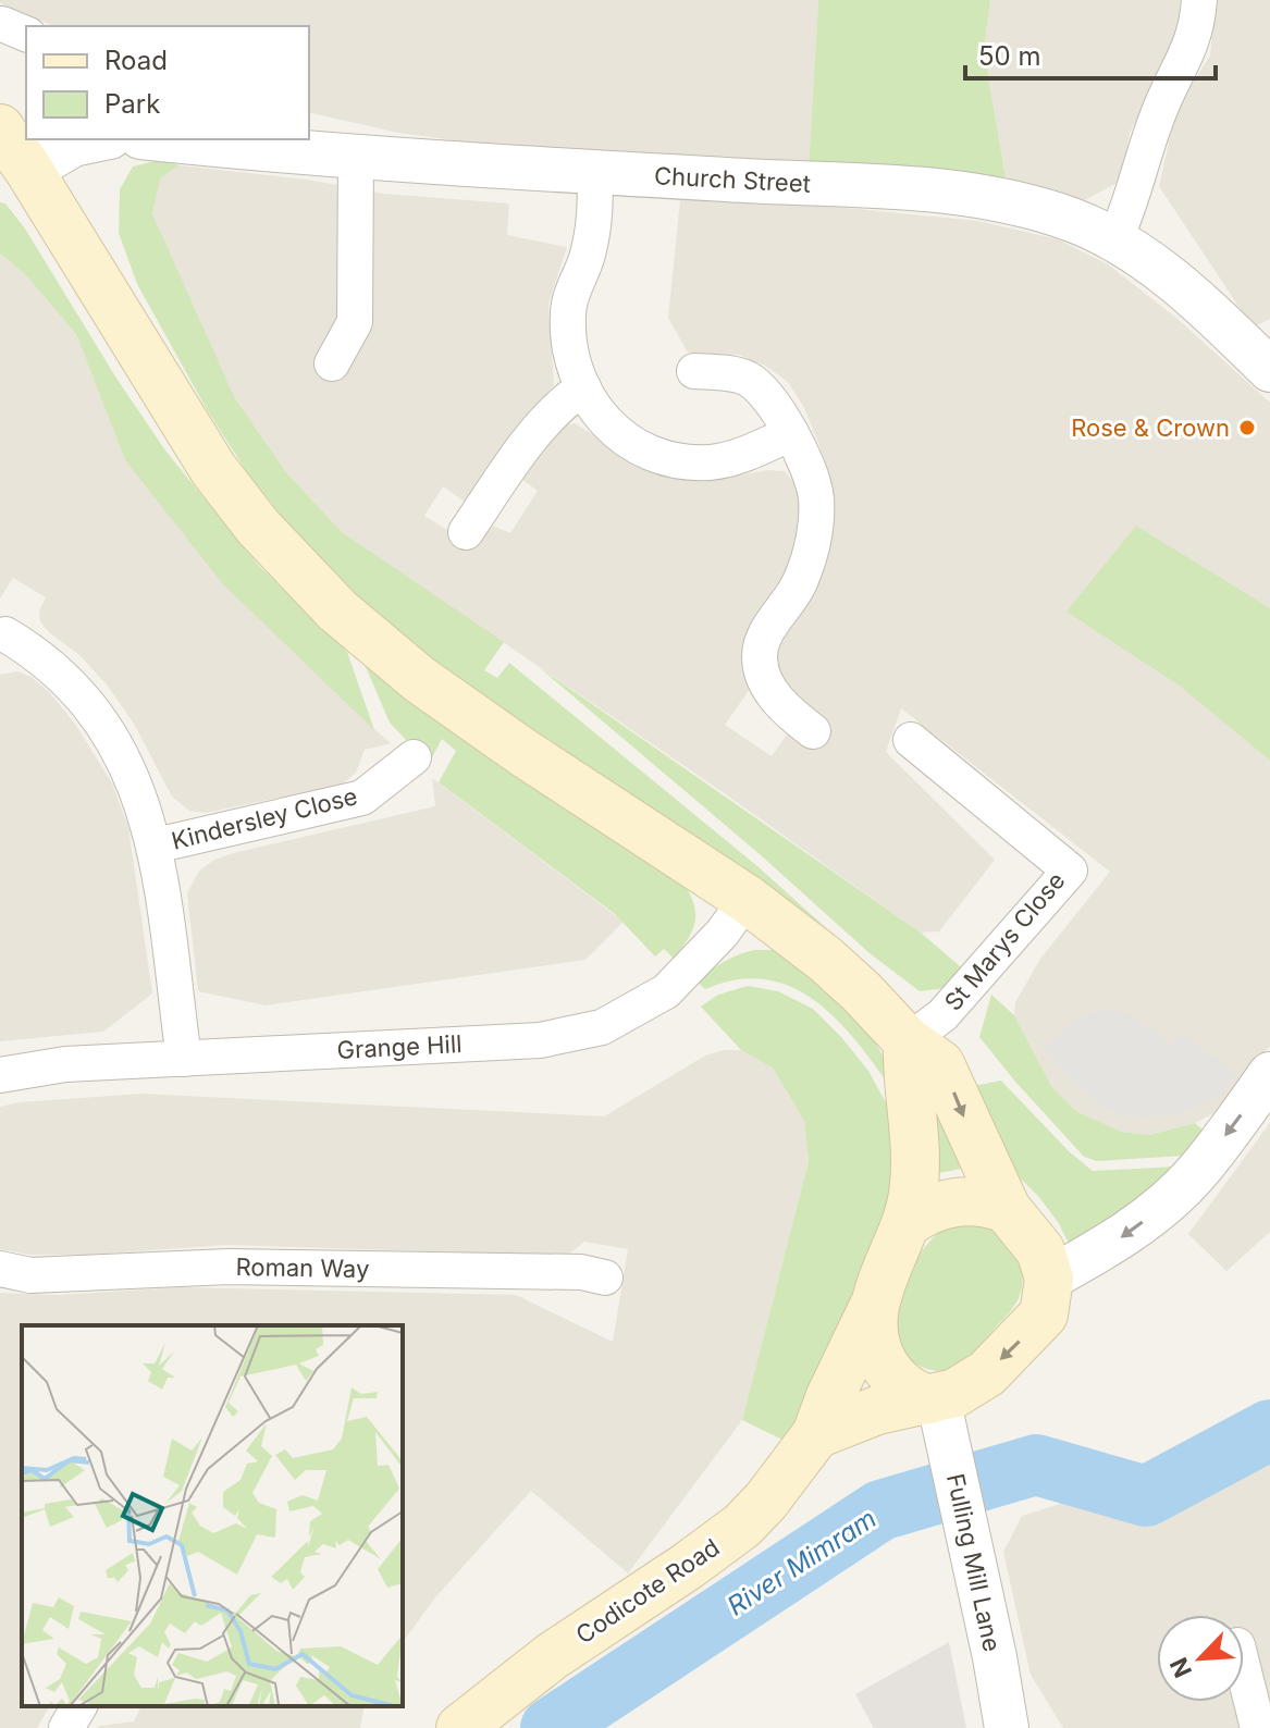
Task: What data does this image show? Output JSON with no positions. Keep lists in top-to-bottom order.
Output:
{
  "streets": {
    "main road": ["Codicote Road"],
    "street": [
      "Church Street",
      "Kindersley Close",
      "St Marys Close",
      "Grange Hill",
      "Roman Way",
      "Fulling Mill Lane"
    ]
  },
  "crossings": [
    ["Kindersley Close", "Grange Hill"],
    ["Fulling Mill Lane", "Codicote Road"]
  ],
  "water": ["River Mimram"],
  "places": ["Rose & Crown"],
  "legend": ["Road", "Park"],
  "scale_bar": "50 m",
  "north": "bottom left"
}
